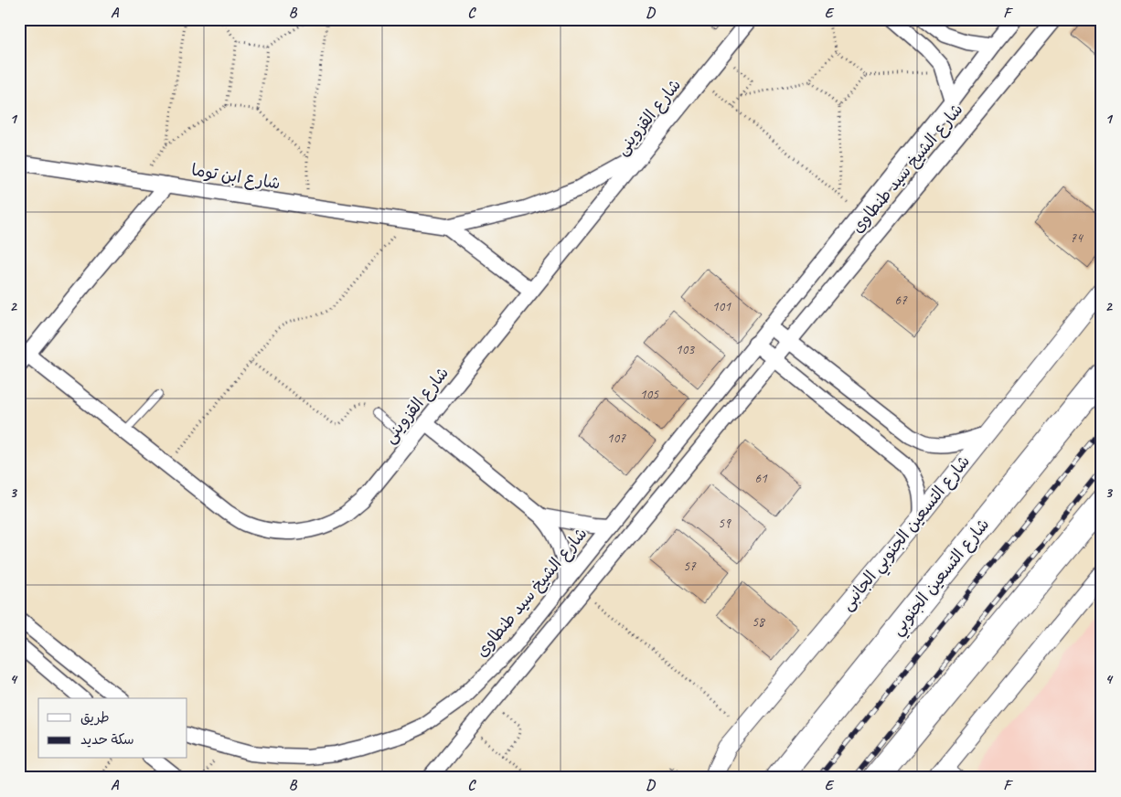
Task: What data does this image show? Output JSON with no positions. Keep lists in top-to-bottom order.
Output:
{
  "streets": {
    "highway": ["شارع التسعين الجنوبي"],
    "street": [
      "شارع القزوينى",
      "شارع الشيخ سيد طنطاوى",
      "شارع ابن توما",
      "شارع التسعين الجنوبي الجانبى"
    ]
  },
  "crossings": [
    ["شارع القزوينى", "شارع ابن توما"]
  ],
  "house_numbers": [
    "74",
    "67",
    "101",
    "103",
    "105",
    "107",
    "61",
    "59",
    "57",
    "58"
  ],
  "legend": ["طريق", "سكة حديد"],
  "grid": {
    "columns": [
      "A",
      "B",
      "C",
      "D",
      "E",
      "F"
    ],
    "rows": [
      "1",
      "2",
      "3",
      "4"
    ]
  }
}
